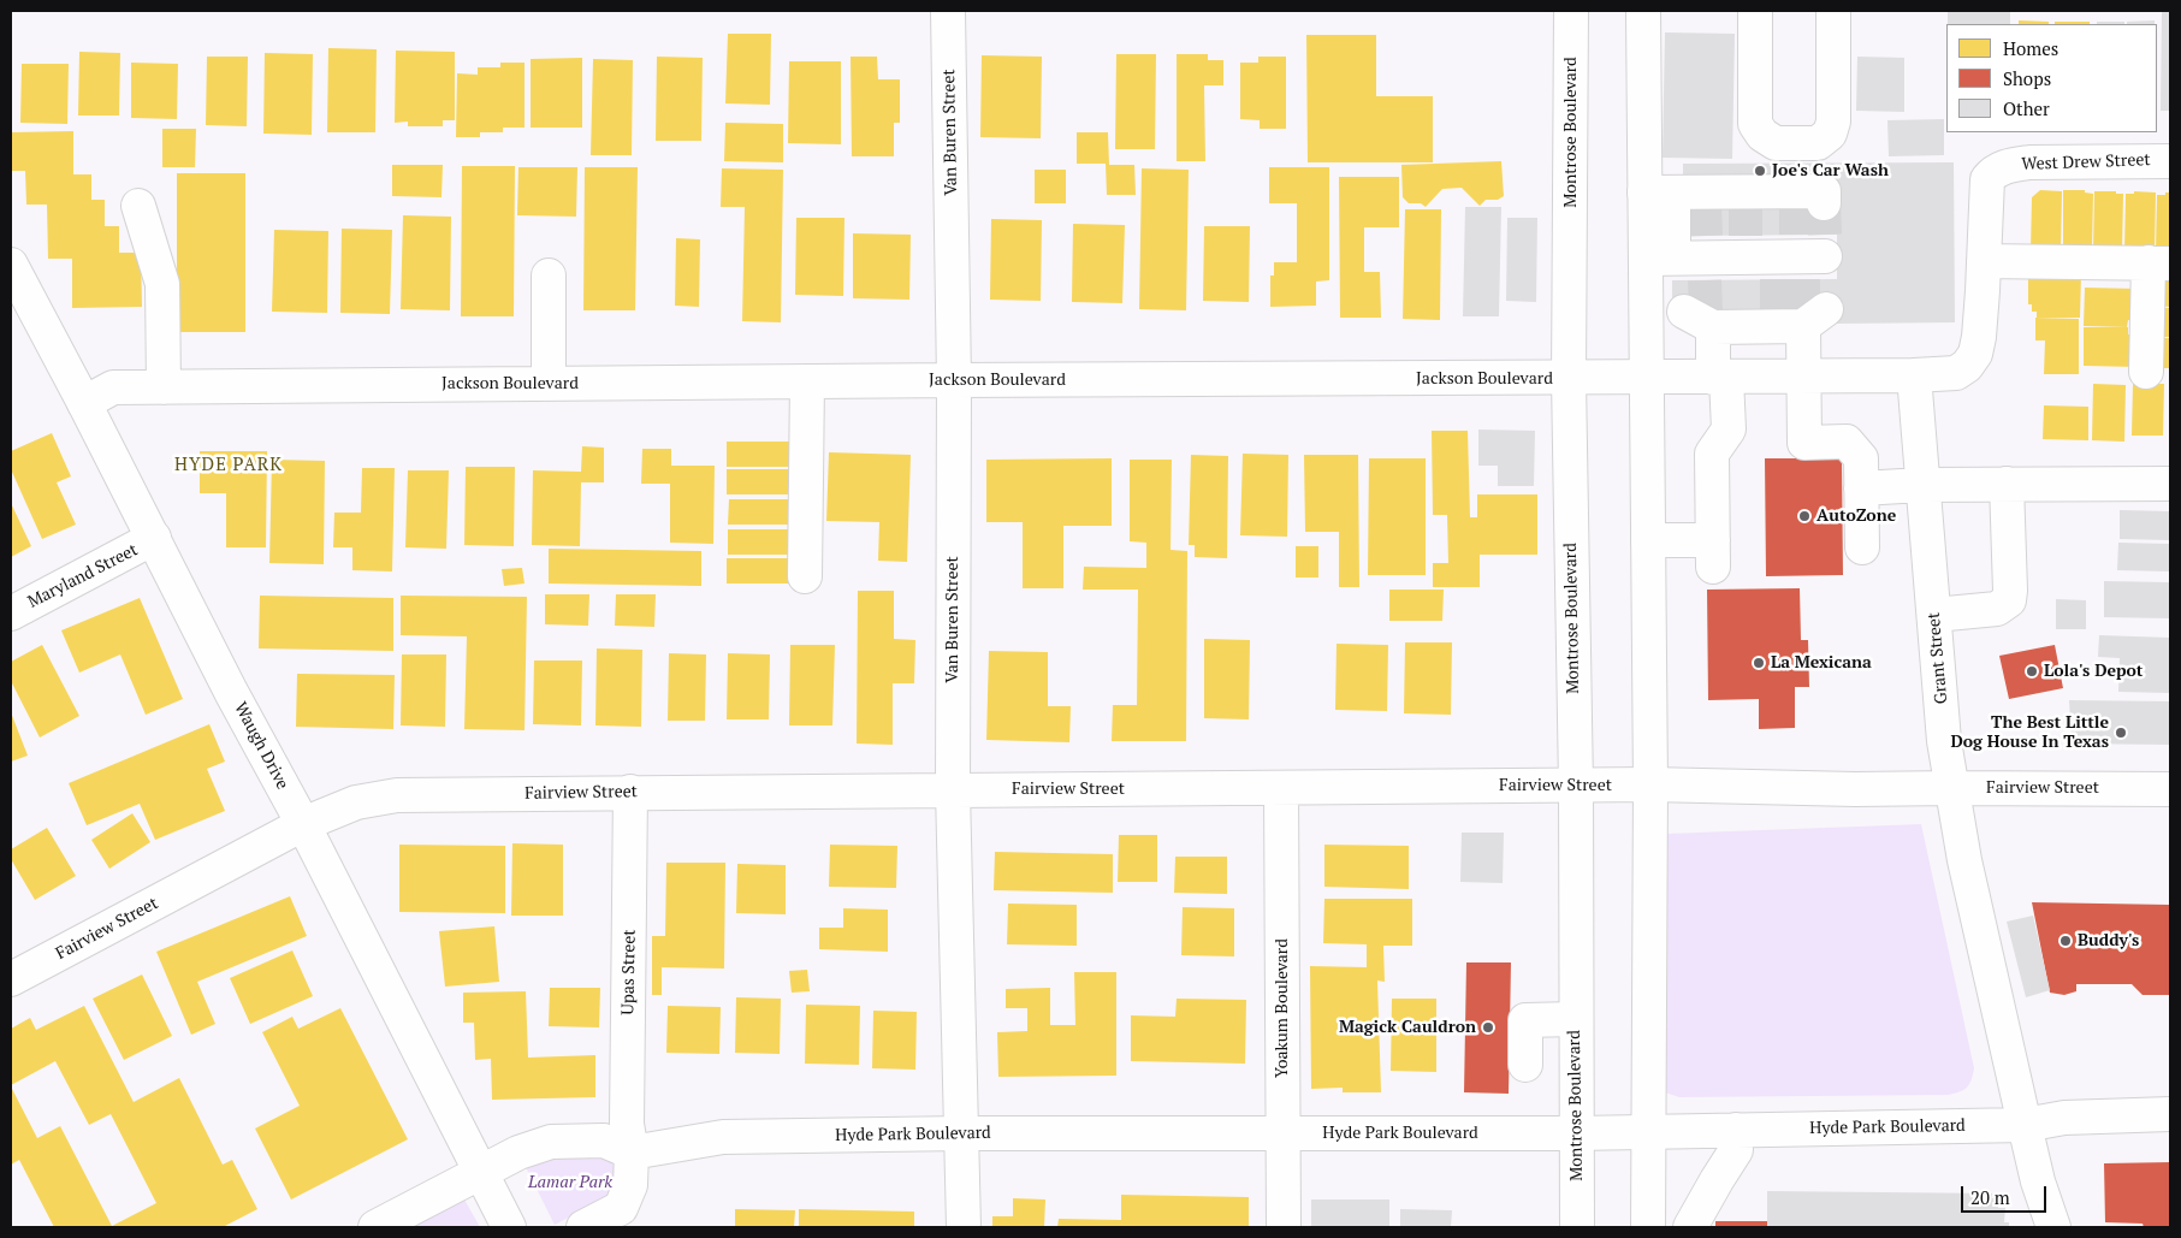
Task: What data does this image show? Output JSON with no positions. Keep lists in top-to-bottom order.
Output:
{
  "streets": {
    "street": [
      "Van Buren Street",
      "Montrose Boulevard",
      "West Drew Street",
      "Jackson Boulevard",
      "Maryland Street",
      "Grant Street",
      "Waugh Drive",
      "Fairview Street",
      "Upas Street",
      "Yoakum Boulevard",
      "Hyde Park Boulevard"
    ]
  },
  "crossings": [
    ["Van Buren Street", "Jackson Boulevard"],
    ["Van Buren Street", "Fairview Street"],
    ["Van Buren Street", "Hyde Park Boulevard"],
    ["Montrose Boulevard", "Jackson Boulevard"],
    ["Montrose Boulevard", "Fairview Street"],
    ["Montrose Boulevard", "Hyde Park Boulevard"],
    ["Jackson Boulevard", "Grant Street"],
    ["Jackson Boulevard", "Waugh Drive"],
    ["Maryland Street", "Waugh Drive"],
    ["Grant Street", "Fairview Street"],
    ["Grant Street", "Hyde Park Boulevard"],
    ["Waugh Drive", "Fairview Street"],
    ["Fairview Street", "Upas Street"],
    ["Fairview Street", "Yoakum Boulevard"],
    ["Upas Street", "Hyde Park Boulevard"],
    ["Yoakum Boulevard", "Hyde Park Boulevard"]
  ],
  "districts": ["HYDE PARK"],
  "parks": ["Lamar Park"],
  "places": [
    "Joe's Car Wash",
    "AutoZone",
    "La Mexicana",
    "Lola's Depot",
    "The Best Little Dog House In Texas",
    "Buddy's",
    "Magick Cauldron"
  ],
  "legend": ["Homes", "Shops", "Other"],
  "scale_bar": "20 m"
}
